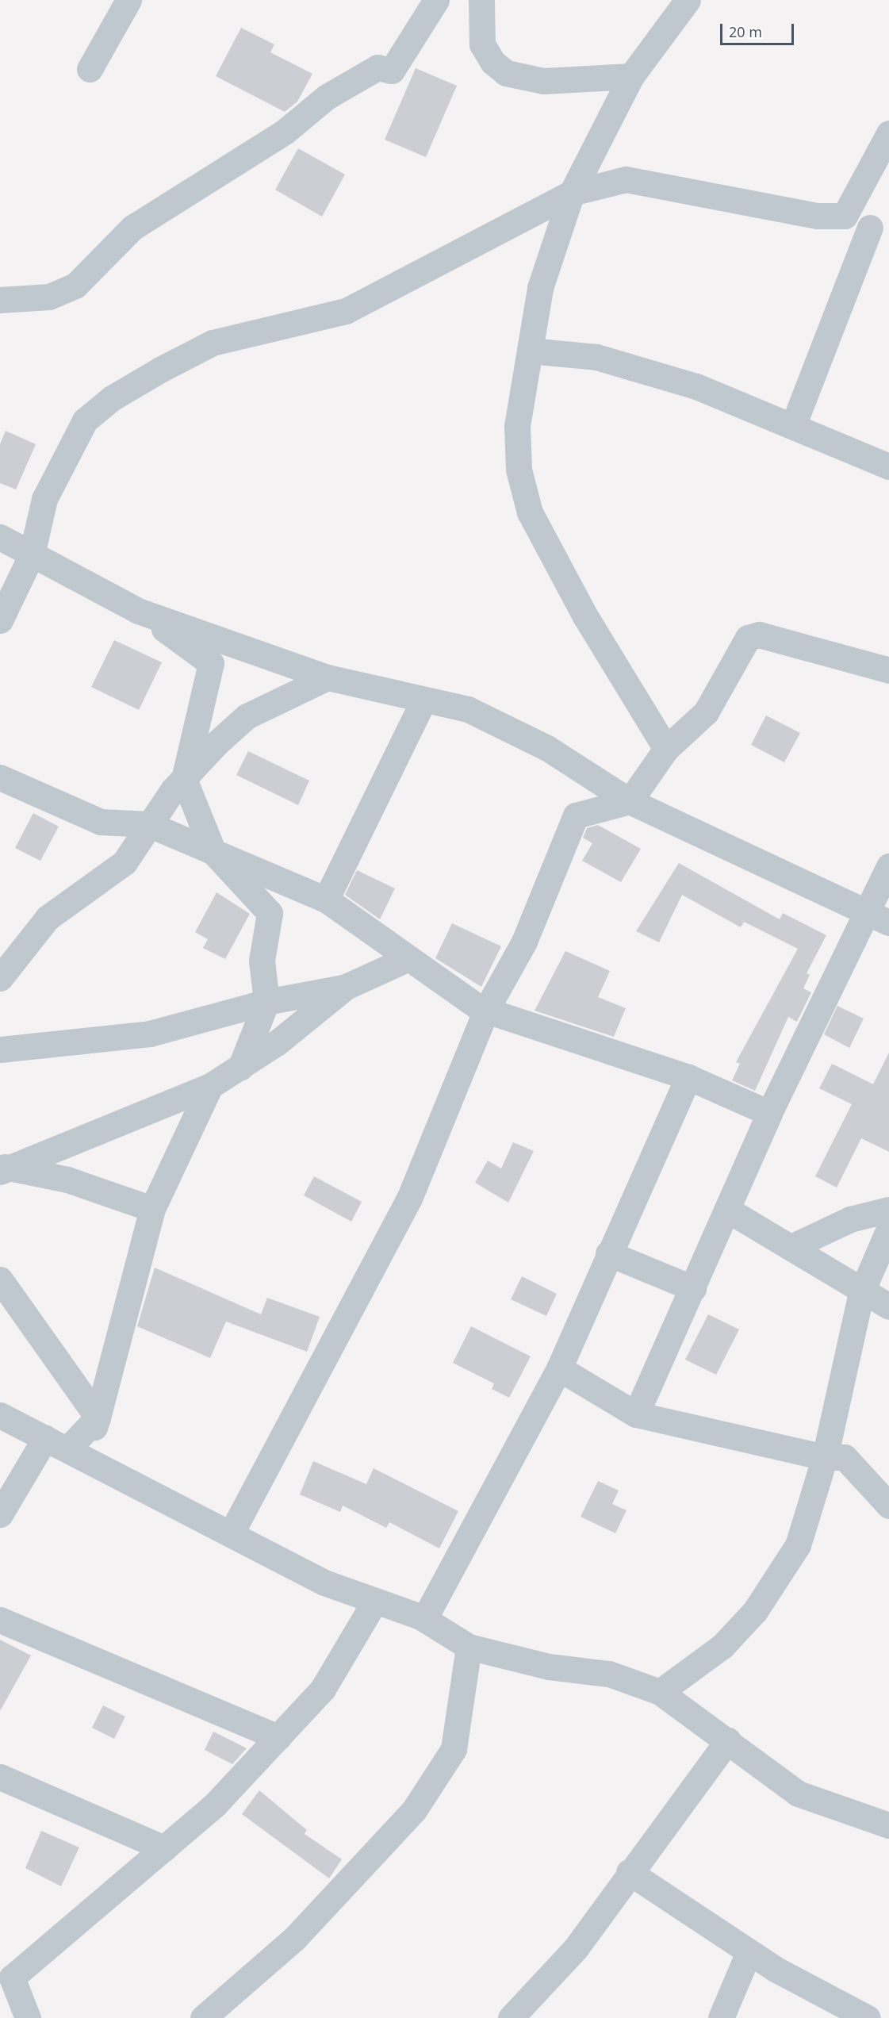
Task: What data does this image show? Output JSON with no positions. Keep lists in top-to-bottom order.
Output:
{
  "scale_bar": "20 m"
}
